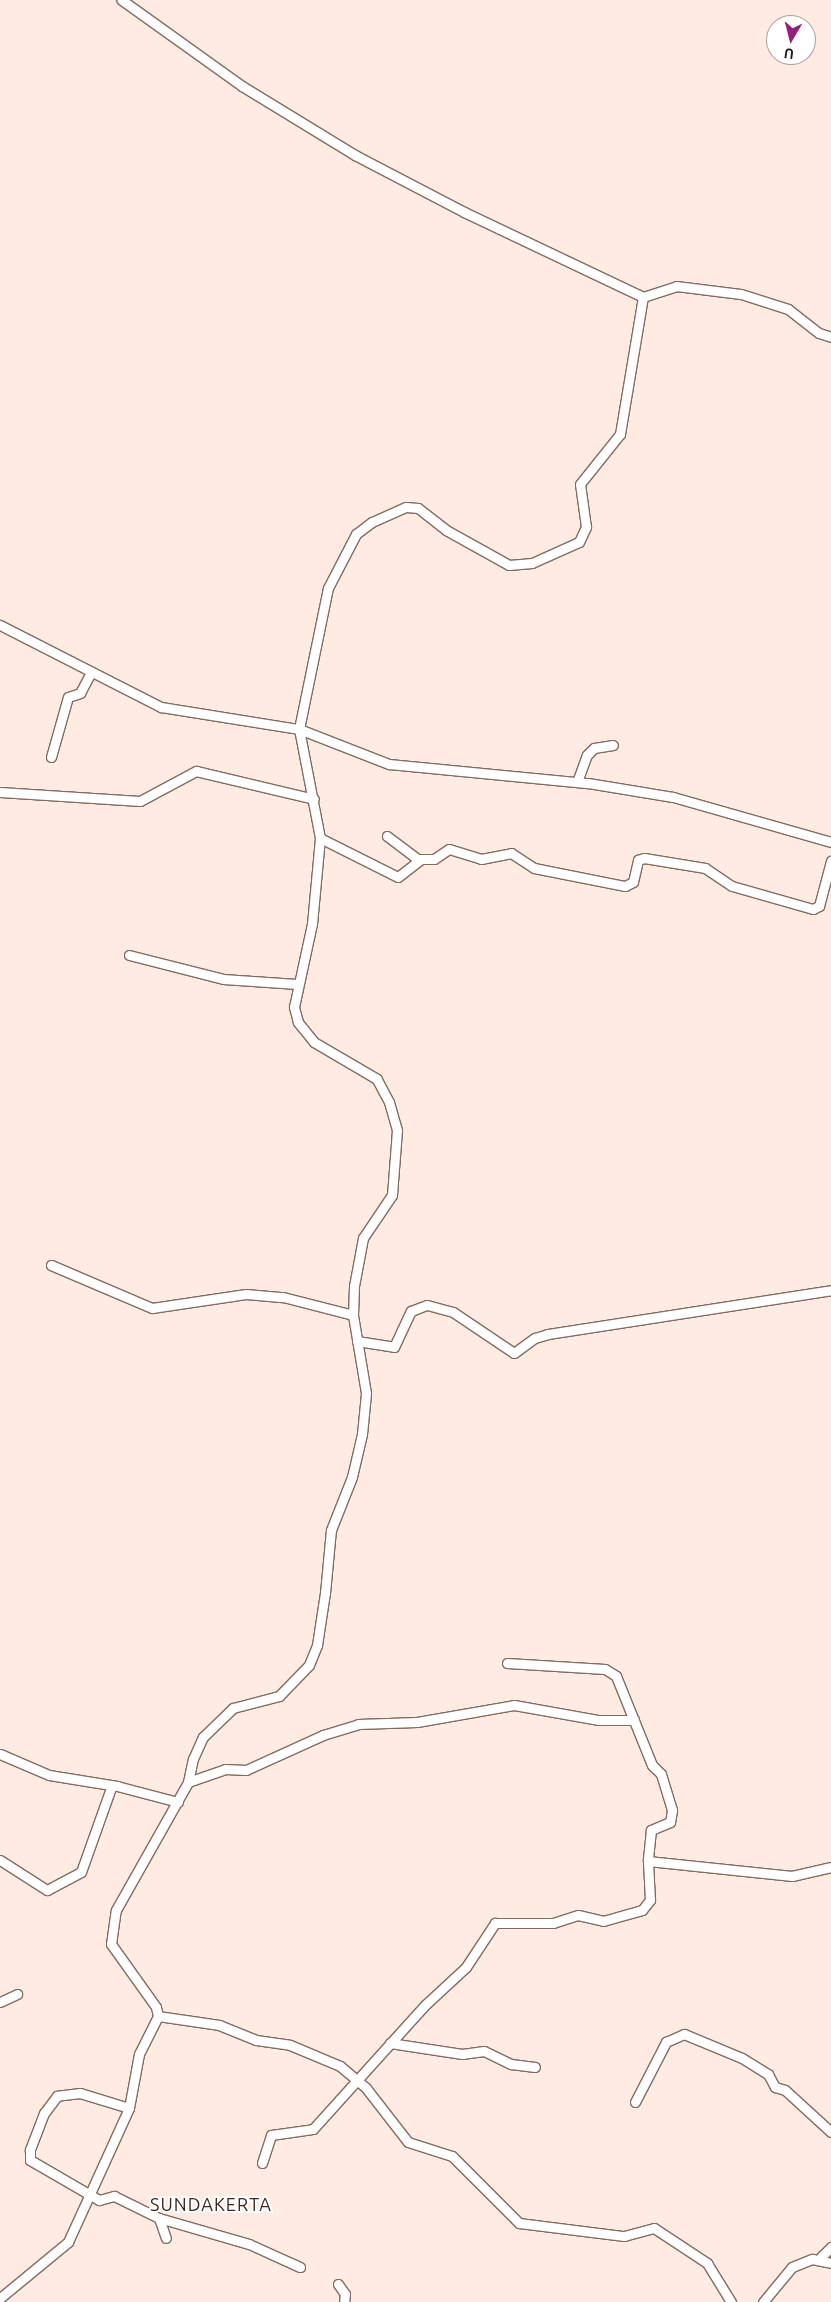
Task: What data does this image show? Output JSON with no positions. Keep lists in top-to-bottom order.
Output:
{
  "districts": ["SUNDAKERTA"],
  "north": "bottom"
}
